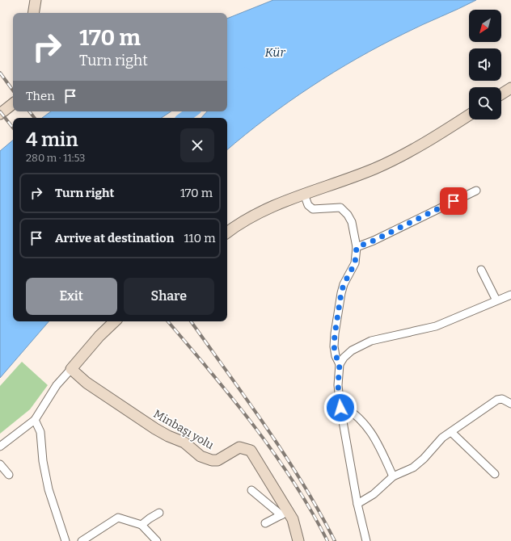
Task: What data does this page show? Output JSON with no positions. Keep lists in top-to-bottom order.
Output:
{
  "streets": {
    "street": ["Minbaşı yolu"]
  },
  "water": ["Kür"],
  "north": "bottom left",
  "page": {
    "turn": ["170 m", "Turn right"],
    "then": "Then",
    "heading": ["4 min", "280 m · 11:53"],
    "list": [
      {
        "name": "Turn right",
        "value": "170 m"
      },
      {
        "name": "Arrive at destination",
        "value": "110 m"
      }
    ],
    "buttons": ["Exit", "Share"]
  }
}
